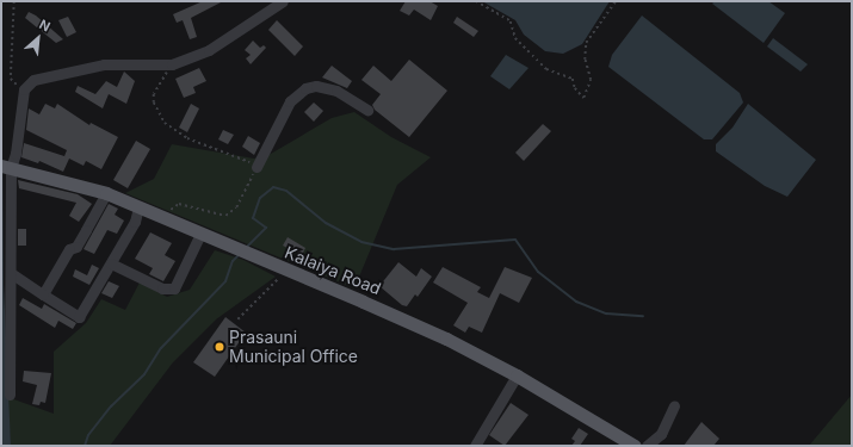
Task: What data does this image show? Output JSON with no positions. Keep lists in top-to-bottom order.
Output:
{
  "streets": {
    "main road": ["Kalaiya Road"]
  },
  "places": ["Prasauni Municipal Office"],
  "north": "top right"
}
